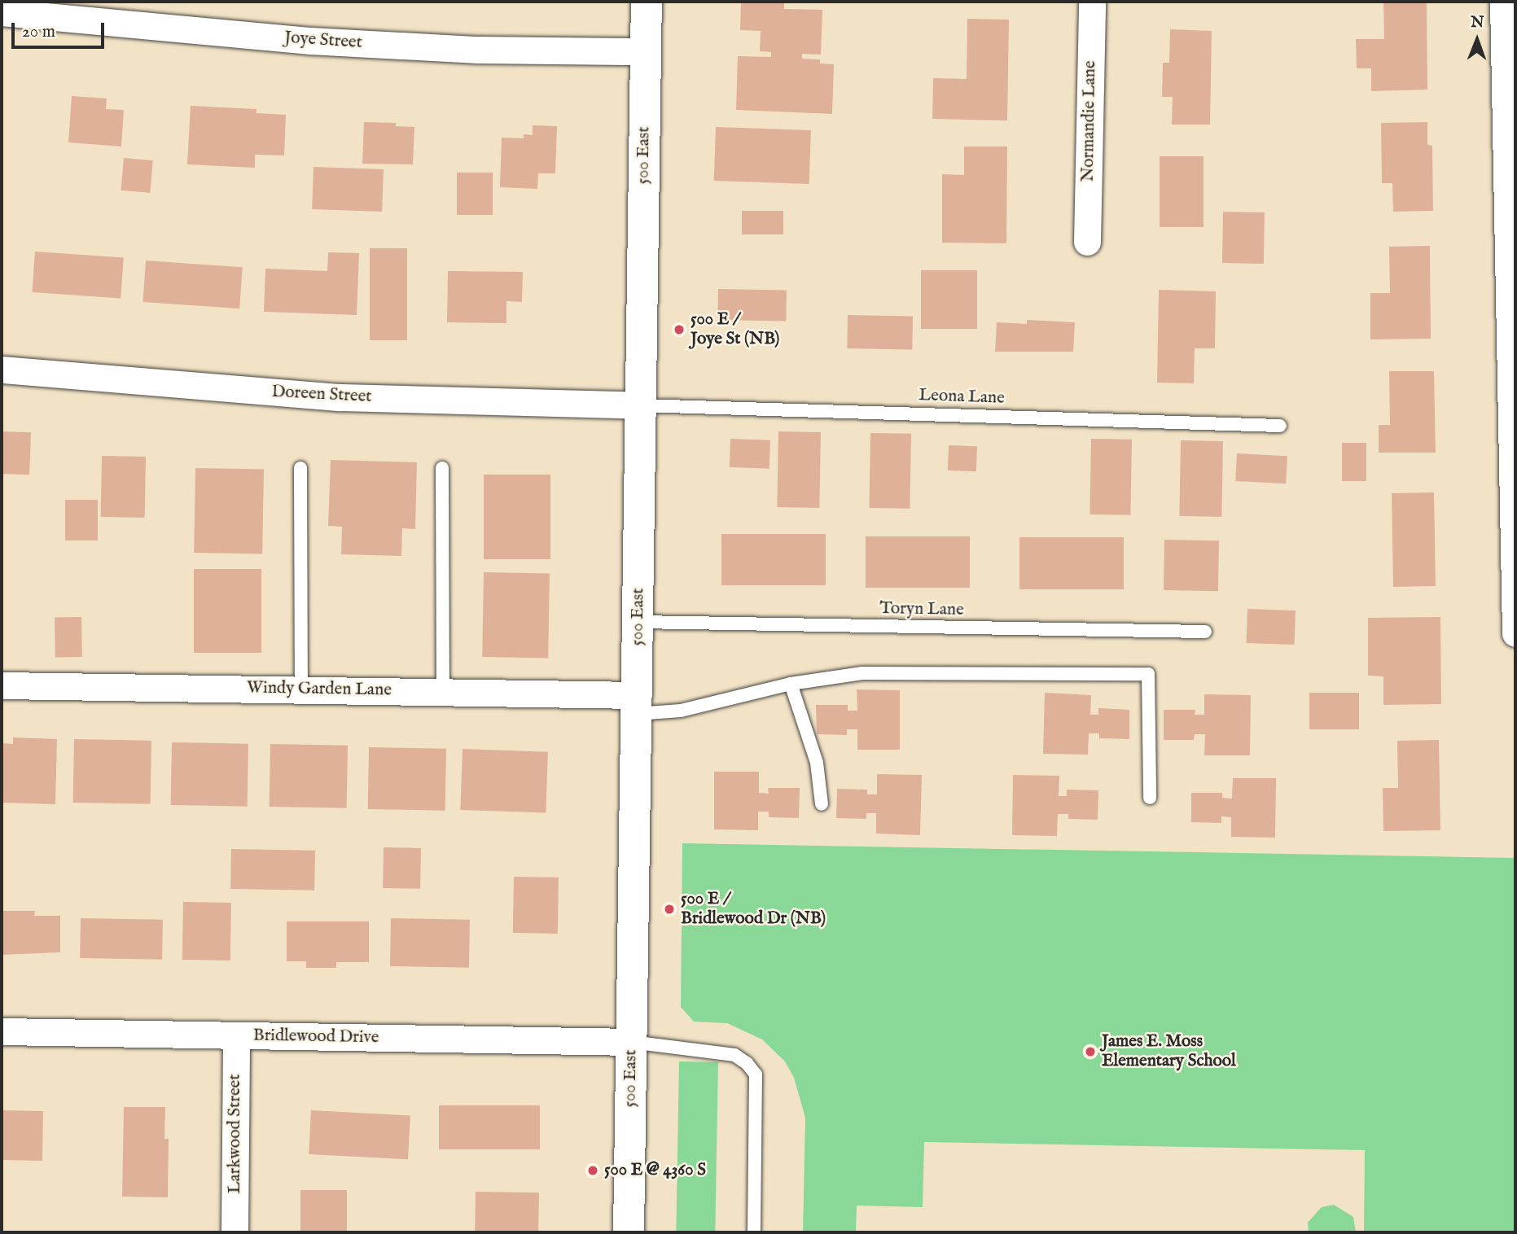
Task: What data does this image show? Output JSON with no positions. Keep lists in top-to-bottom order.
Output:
{
  "streets": {
    "street": [
      "Joye Street",
      "Normandie Lane",
      "500 East",
      "Doreen Street",
      "Windy Garden Lane",
      "Bridlewood Drive",
      "Larkwood Street"
    ],
    "lane": ["Leona Lane", "Toryn Lane"]
  },
  "crossings": [
    ["Joye Street", "500 East"],
    ["500 East", "Doreen Street"],
    ["500 East", "Leona Lane"],
    ["500 East", "Toryn Lane"],
    ["500 East", "Windy Garden Lane"],
    ["500 East", "Bridlewood Drive"],
    ["Doreen Street", "Leona Lane"],
    ["Bridlewood Drive", "Larkwood Street"]
  ],
  "places": [
    "500 E / Joye St (NB)",
    "500 E / Bridlewood Dr (NB)",
    "James E. Moss Elementary School",
    "500 E @ 4360 S"
  ],
  "scale_bar": "20 m",
  "north": "top"
}
